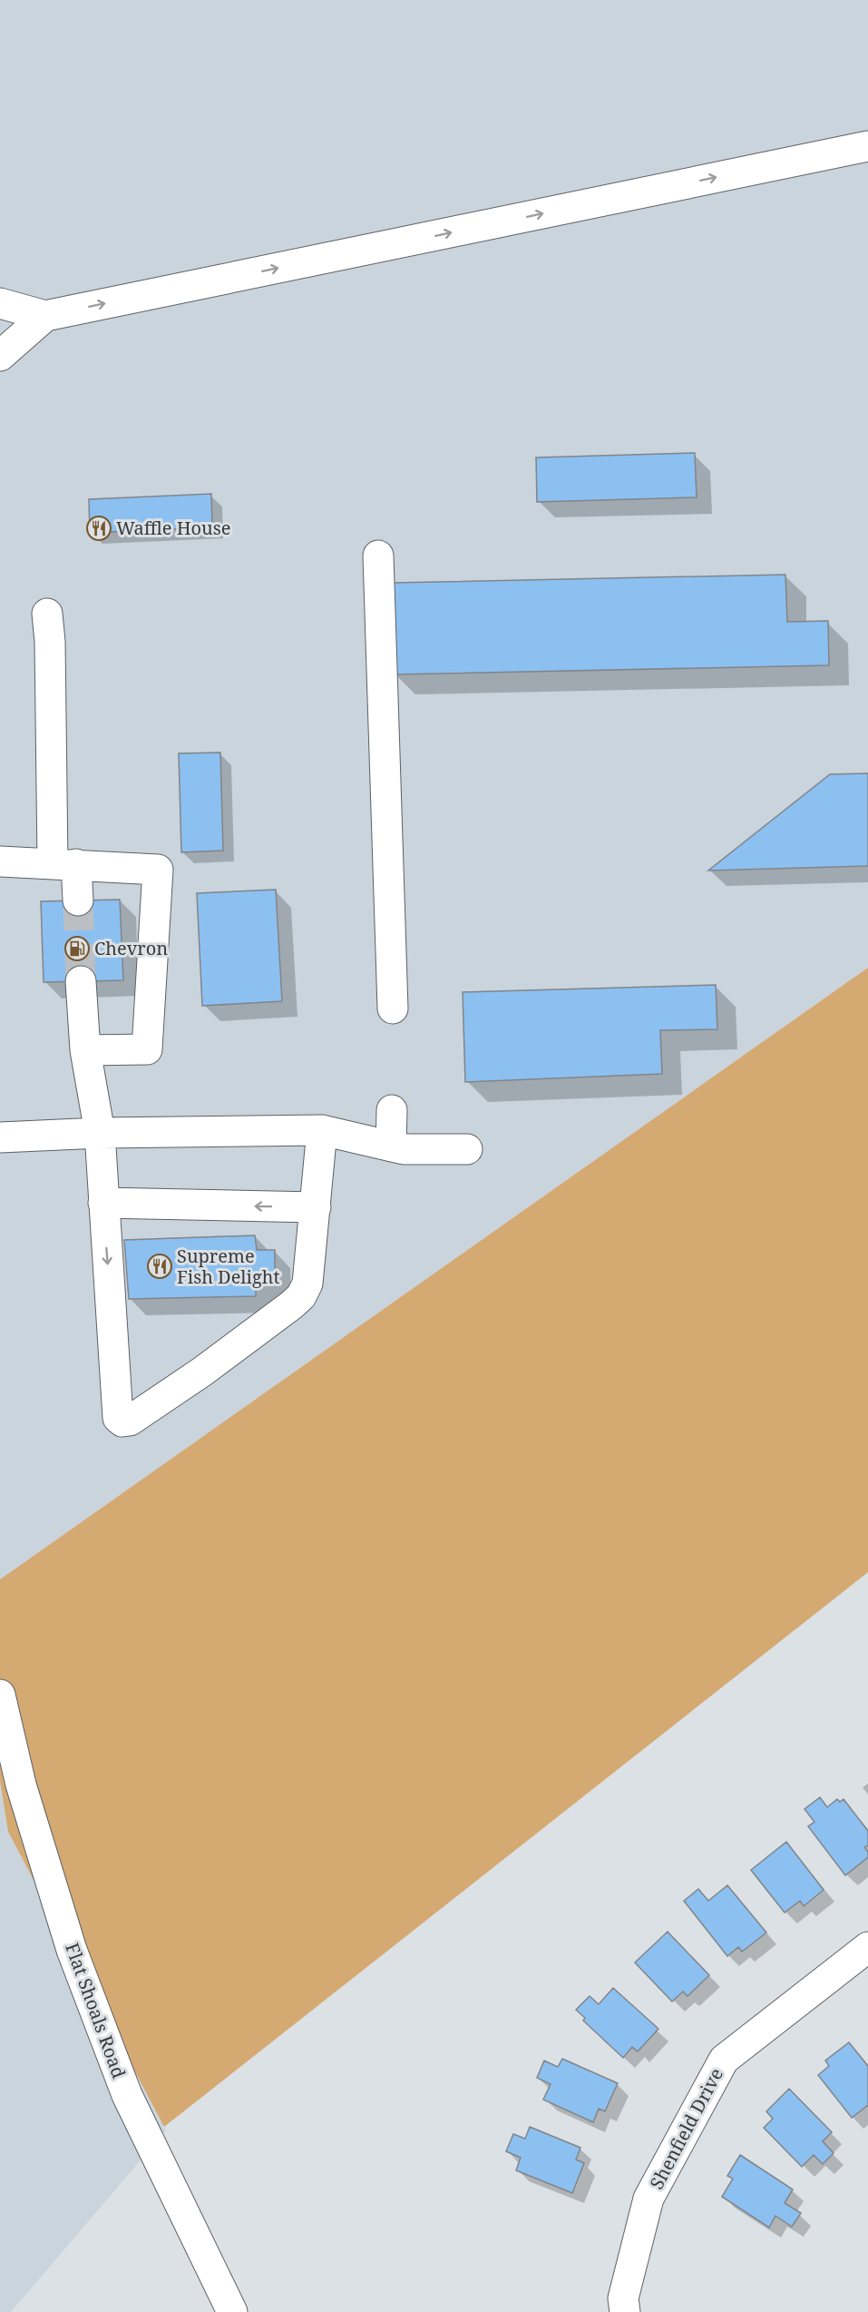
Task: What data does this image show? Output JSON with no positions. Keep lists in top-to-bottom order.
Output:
{
  "streets": {
    "main road": ["Flat Shoals Road", "Shenfield Drive"]
  },
  "places": {
    "restaurant": ["Waffle House", "Supreme Fish Delight"],
    "fuel station": ["Chevron"]
  }
}
